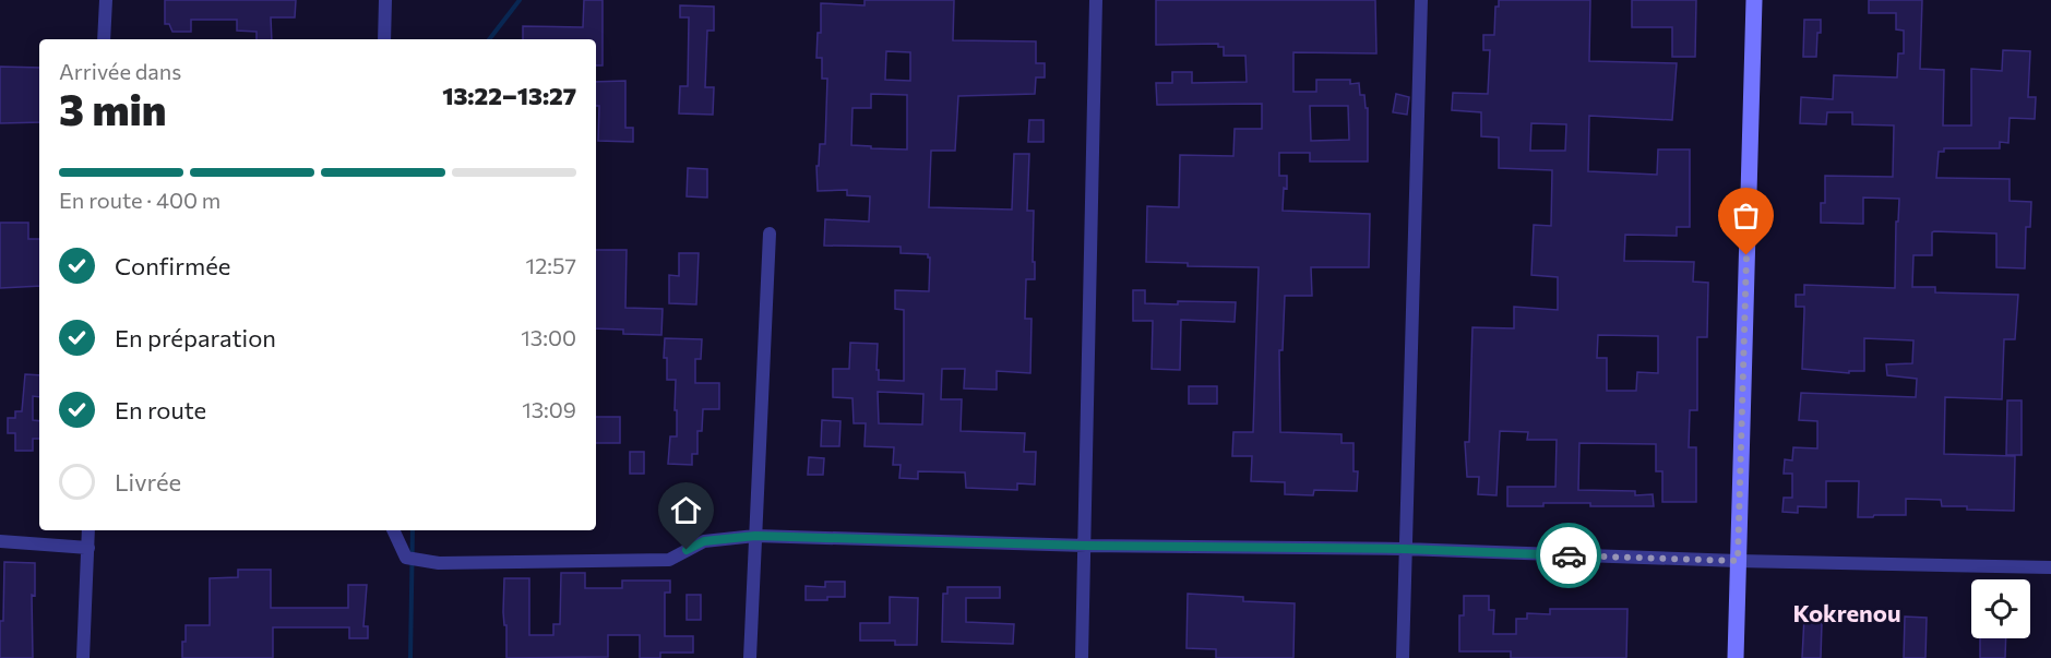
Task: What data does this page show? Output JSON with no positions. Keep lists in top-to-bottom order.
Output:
{
  "districts": ["Kokrenou"],
  "page": {
    "heading": ["3 min", "Arrivée dans", "13:22–13:27"],
    "bar": "En route · 400 m",
    "list": [
      ["Confirmée", "12:57"],
      ["En préparation", "13:00"],
      ["En route", "13:09"],
      "Livrée"
    ]
  }
}
